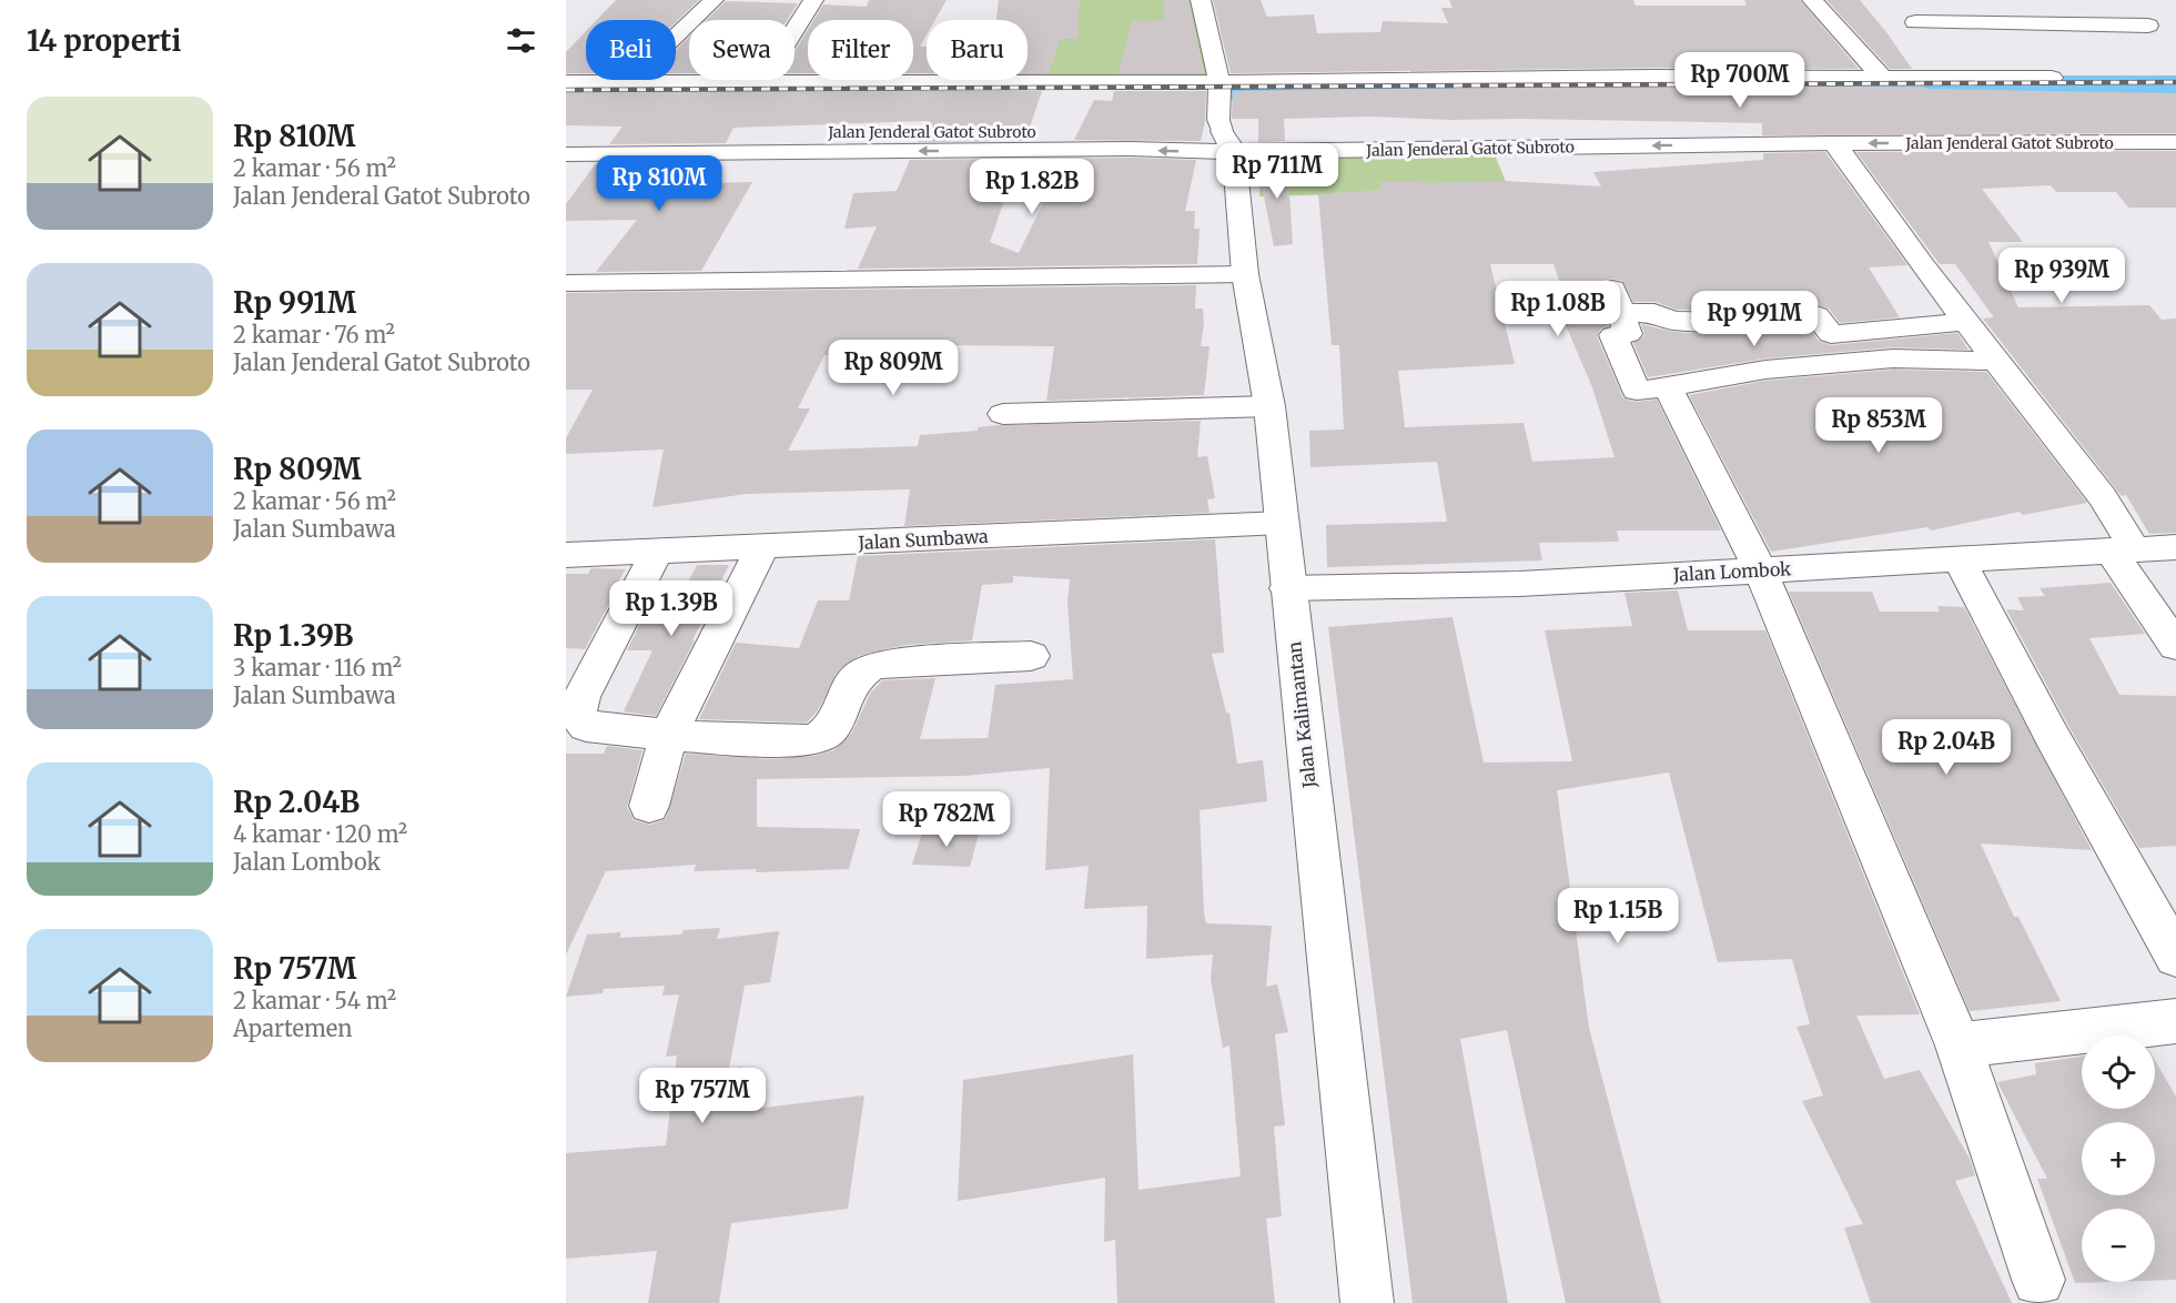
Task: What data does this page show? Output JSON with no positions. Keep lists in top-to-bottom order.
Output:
{
  "streets": {
    "street": [
      "Jalan Jenderal Gatot Subroto",
      "Jalan Sumbawa",
      "Jalan Lombok",
      "Jalan Kalimantan"
    ]
  },
  "crossings": [
    ["Jalan Jenderal Gatot Subroto", "Jalan Kalimantan"],
    ["Jalan Sumbawa", "Jalan Kalimantan"],
    ["Jalan Lombok", "Jalan Kalimantan"]
  ],
  "page": {
    "heading": "14 properti",
    "chip": [
      "Beli",
      "Sewa",
      "Filter",
      "Baru"
    ],
    "price": [
      "Rp 700M",
      "Rp 711M",
      "Rp 810M",
      "Rp 1.82B",
      "Rp 939M",
      "Rp 1.08B",
      "Rp 991M",
      "Rp 809M",
      "Rp 853M",
      "Rp 1.39B",
      "Rp 2.04B",
      "Rp 782M",
      "Rp 1.15B",
      "Rp 757M"
    ],
    "list": [
      {
        "name": "Rp 810M",
        "note": "2 kamar · 56 m² · Jalan Jenderal Gatot Subroto"
      },
      {
        "name": "Rp 991M",
        "note": "2 kamar · 76 m² · Jalan Jenderal Gatot Subroto"
      },
      {
        "name": "Rp 809M",
        "note": "2 kamar · 56 m² · Jalan Sumbawa"
      },
      {
        "name": "Rp 1.39B",
        "note": "3 kamar · 116 m² · Jalan Sumbawa"
      },
      {
        "name": "Rp 2.04B",
        "note": "4 kamar · 120 m² · Jalan Lombok"
      },
      {
        "name": "Rp 757M",
        "note": "2 kamar · 54 m² · Apartemen"
      }
    ],
    "map_buttons": ["+", "−"]
  }
}
